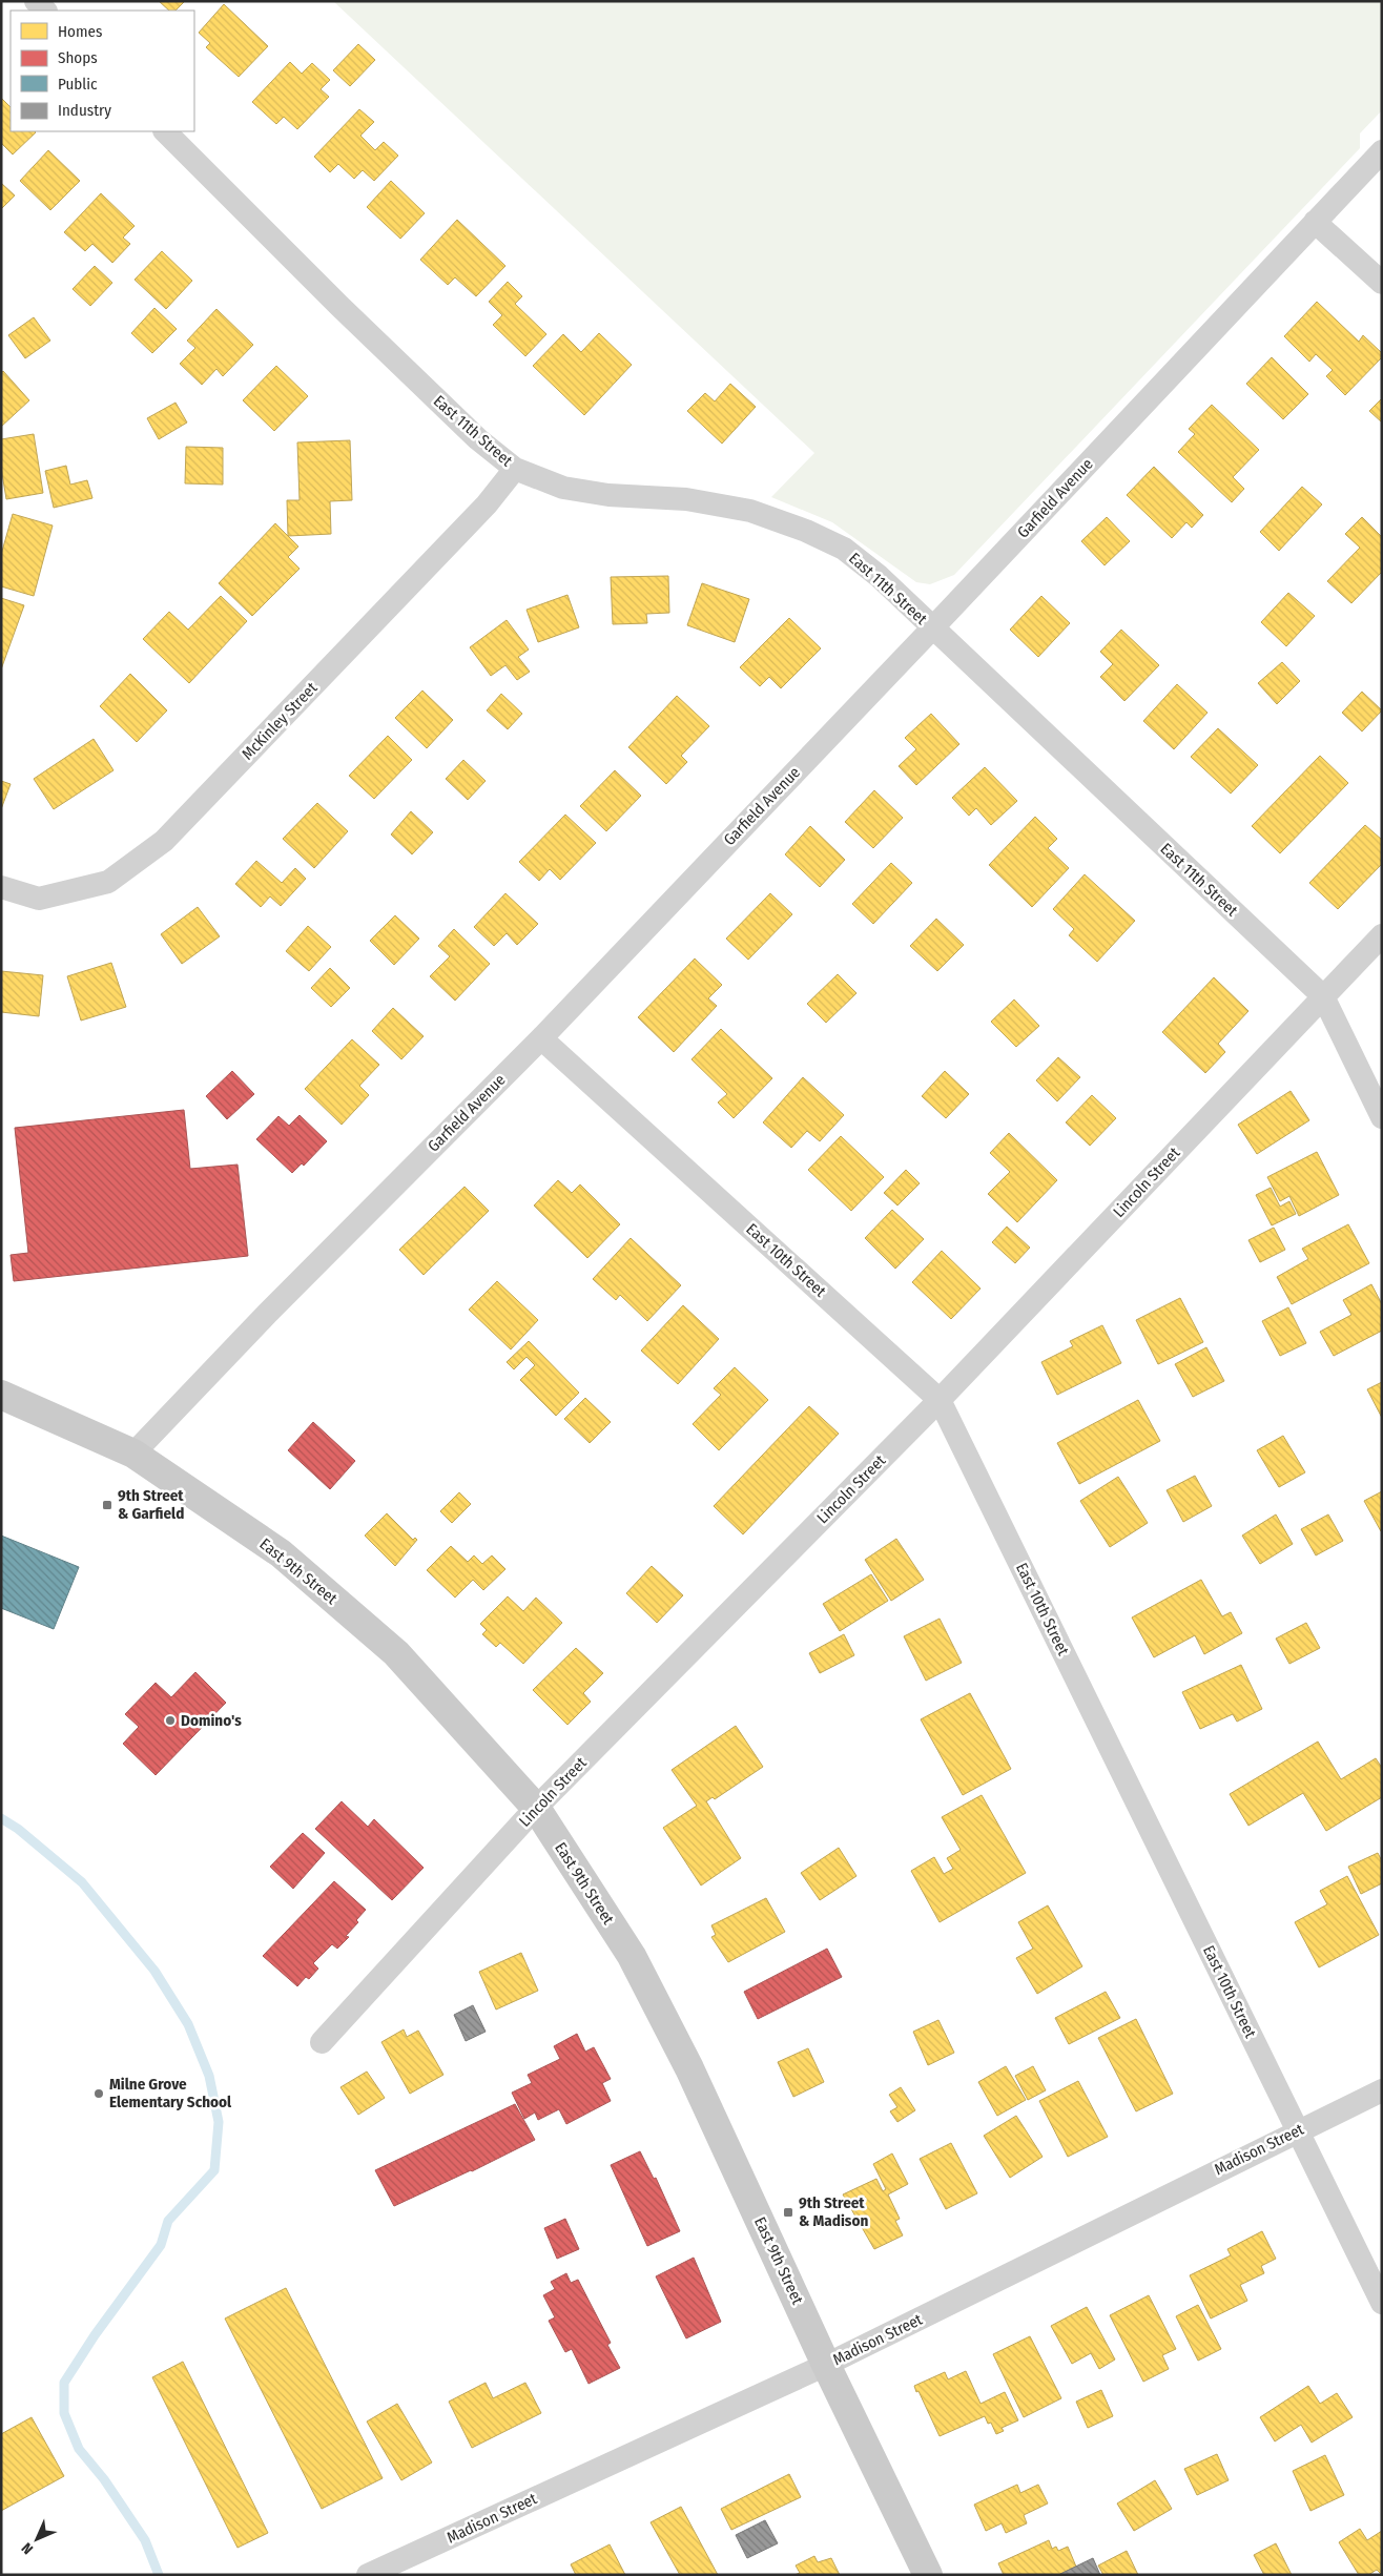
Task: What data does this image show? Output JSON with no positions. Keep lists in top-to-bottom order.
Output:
{
  "streets": {
    "main road": ["East 9th Street"],
    "street": [
      "East 11th Street",
      "Garfield Avenue",
      "McKinley Street",
      "Lincoln Street",
      "East 10th Street",
      "Madison Street"
    ]
  },
  "crossings": [
    ["East 11th Street", "Garfield Avenue"],
    ["East 11th Street", "McKinley Street"],
    ["East 11th Street", "Lincoln Street"],
    ["Garfield Avenue", "East 10th Street"],
    ["Garfield Avenue", "East 9th Street"],
    ["Lincoln Street", "East 10th Street"],
    ["Lincoln Street", "East 9th Street"],
    ["East 10th Street", "Madison Street"],
    ["East 9th Street", "Madison Street"]
  ],
  "places": {
    "transit": ["9th Street & Garfield", "9th Street & Madison"],
    "other": ["Domino's", "Milne Grove Elementary School"]
  },
  "legend": [
    "Homes",
    "Shops",
    "Public",
    "Industry"
  ],
  "north": "bottom left"
}
